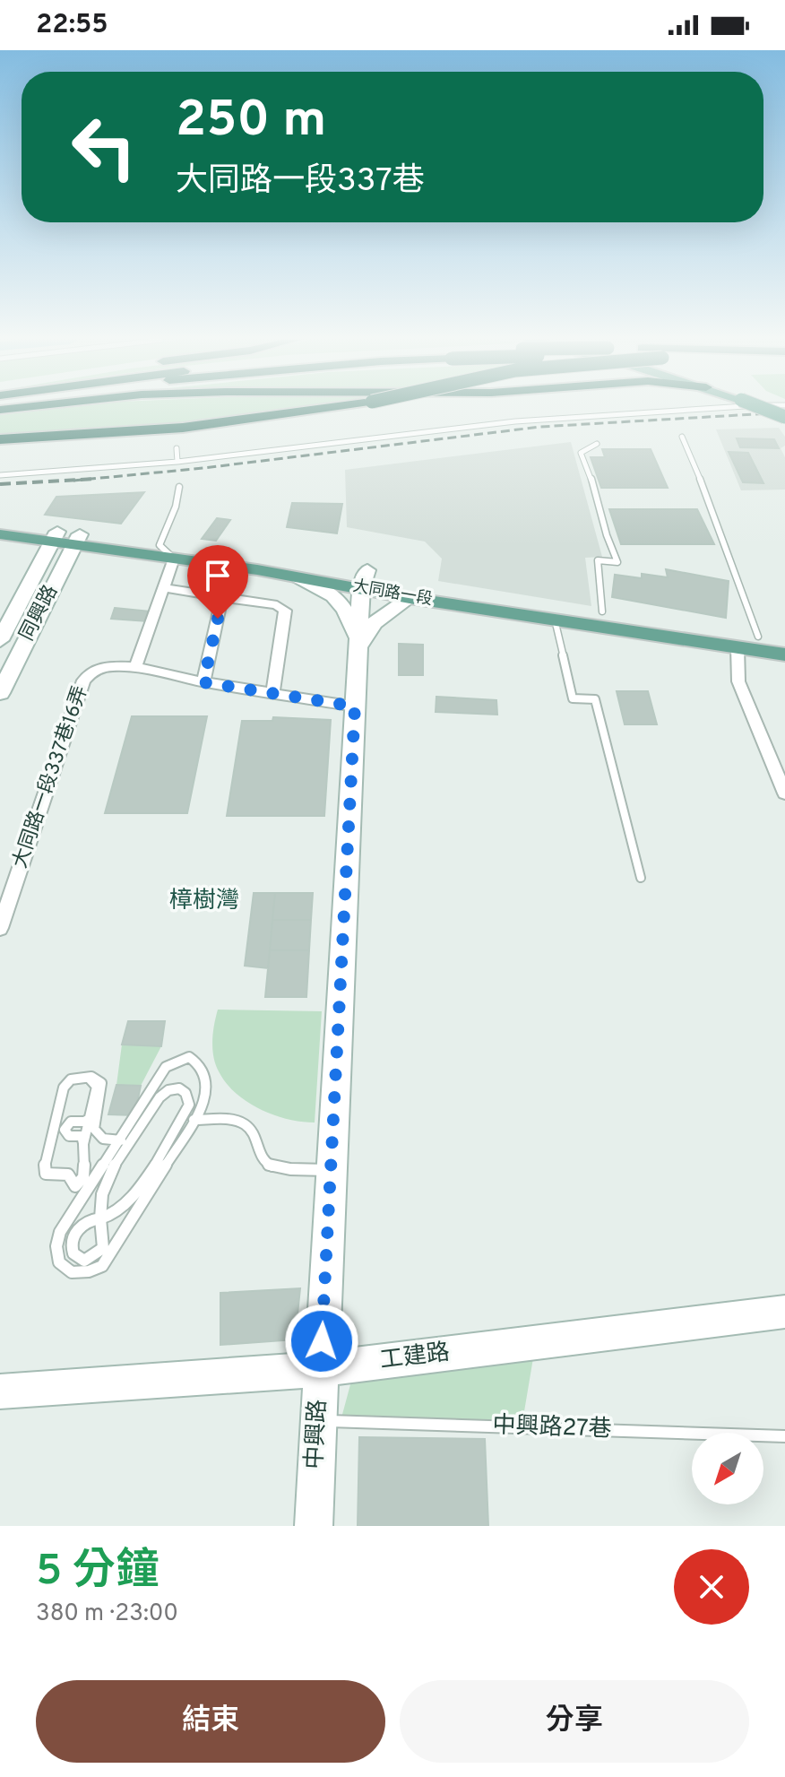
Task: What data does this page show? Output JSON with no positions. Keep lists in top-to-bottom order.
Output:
{
  "streets": {
    "main road": ["大同路一段"],
    "street": [
      "同興路",
      "大同路一段337巷16弄",
      "工建路",
      "中興路"
    ],
    "lane": ["中興路27巷"]
  },
  "crossings": [
    ["大同路一段", "同興路"],
    ["大同路一段", "中興路"],
    ["大同路一段337巷16弄", "中興路"],
    ["工建路", "中興路"],
    ["中興路27巷", "中興路"]
  ],
  "districts": ["樟樹灣"],
  "north": "bottom left",
  "page": {
    "status": "22:55",
    "turn": ["250 m", "大同路一段337巷"],
    "heading": ["5 分鐘", "380 m · 23:00"],
    "buttons": ["結束", "分享"]
  }
}
